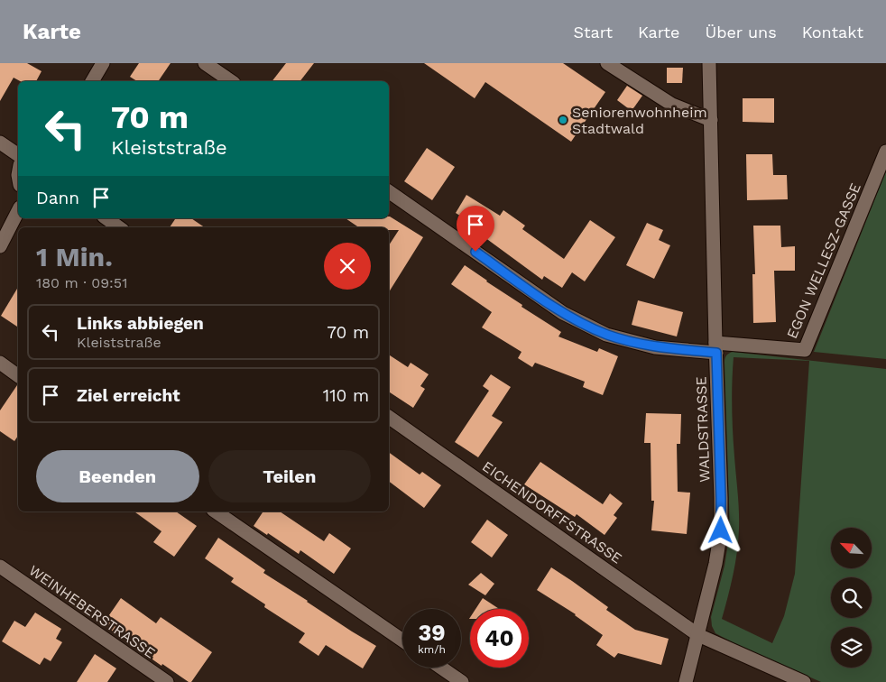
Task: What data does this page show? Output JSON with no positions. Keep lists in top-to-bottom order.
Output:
{
  "streets": {
    "street": [
      "EGON WELLESZ-GASSE",
      "WALDSTRASSE",
      "EICHENDORFFSTRASSE",
      "WEINHEBERSTRASSE"
    ]
  },
  "crossings": [
    ["EGON WELLESZ-GASSE", "WALDSTRASSE"],
    ["WALDSTRASSE", "EICHENDORFFSTRASSE"]
  ],
  "places": ["Seniorenwohnheim Stadtwald"],
  "north": "top left",
  "page": {
    "header": "Karte",
    "nav": [
      "Start",
      "Karte",
      "Über uns",
      "Kontakt"
    ],
    "turn": ["70 m", "Kleiststraße"],
    "then": "Dann",
    "heading": ["1 Min.", "180 m · 09:51"],
    "list": [
      {
        "name": "Links abbiegen",
        "note": "Kleiststraße",
        "value": "70 m"
      },
      {
        "name": "Ziel erreicht",
        "value": "110 m"
      }
    ],
    "buttons": ["Beenden", "Teilen"],
    "speed": "39 km/h",
    "limit": "40"
  }
}
